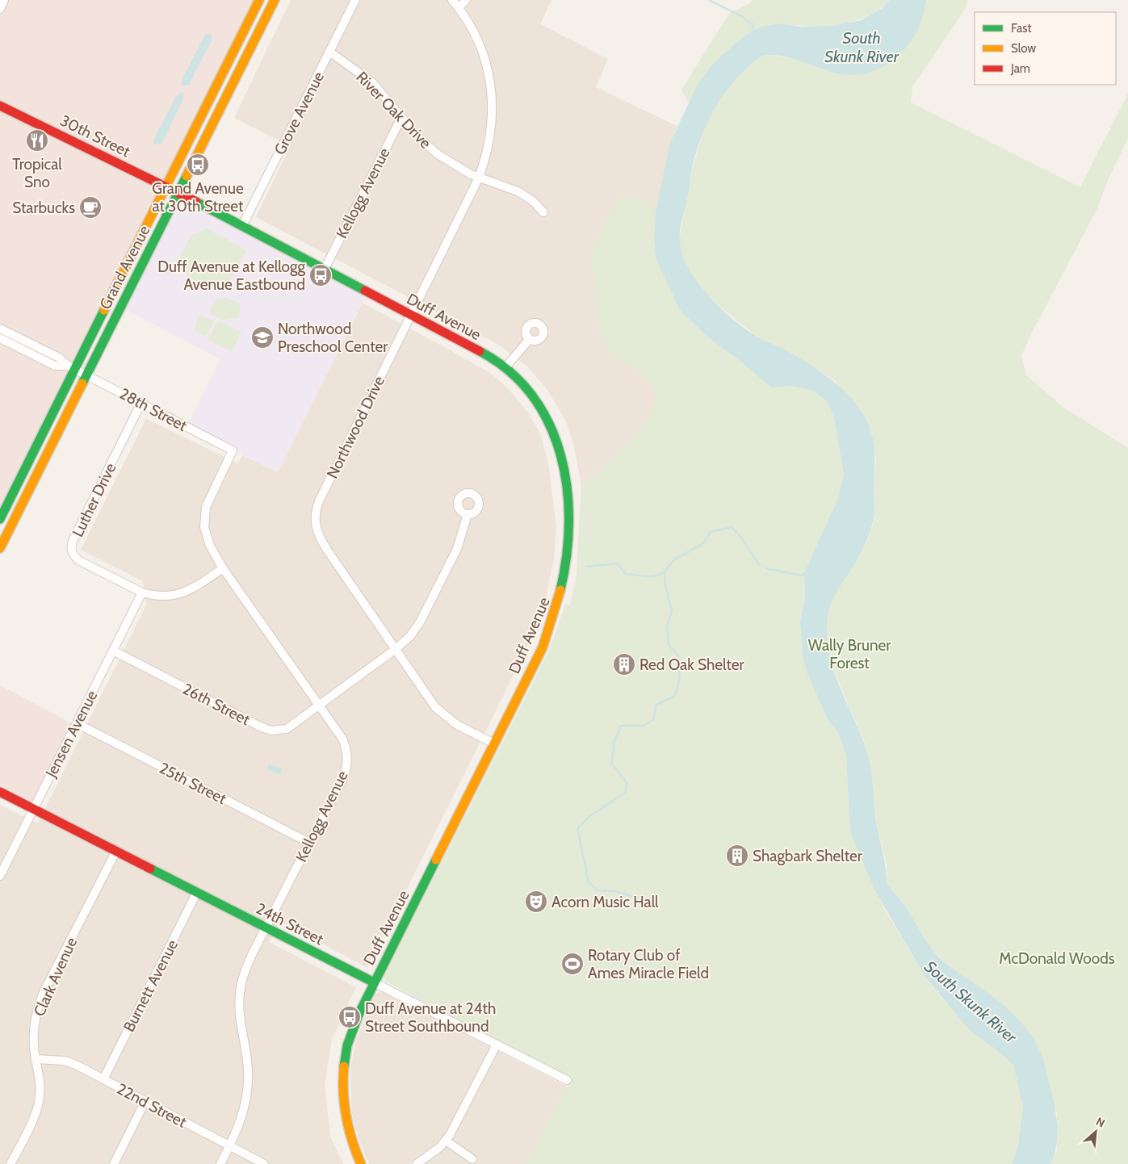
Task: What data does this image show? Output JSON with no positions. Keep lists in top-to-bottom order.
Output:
{
  "streets": {
    "main road": [
      "30th Street",
      "Grand Avenue",
      "Duff Avenue",
      "24th Street"
    ],
    "street": [
      "River Oak Drive",
      "Grove Avenue",
      "Kellogg Avenue",
      "28th Street",
      "Northwood Drive",
      "Luther Drive",
      "26th Street",
      "Jensen Avenue",
      "25th Street",
      "Clark Avenue",
      "Burnett Avenue",
      "22nd Street"
    ]
  },
  "crossings": [
    ["River Oak Drive", "Grove Avenue"],
    ["River Oak Drive", "Kellogg Avenue"],
    ["River Oak Drive", "Northwood Drive"],
    ["Grove Avenue", "Duff Avenue"],
    ["30th Street", "Grand Avenue"],
    ["30th Street", "Duff Avenue"],
    ["Kellogg Avenue", "Duff Avenue"],
    ["Kellogg Avenue", "28th Street"],
    ["Kellogg Avenue", "Luther Drive"],
    ["Kellogg Avenue", "26th Street"],
    ["Kellogg Avenue", "25th Street"],
    ["Kellogg Avenue", "24th Street"],
    ["Kellogg Avenue", "22nd Street"],
    ["Grand Avenue", "Duff Avenue"],
    ["Grand Avenue", "28th Street"],
    ["Duff Avenue", "Northwood Drive"],
    ["Duff Avenue", "24th Street"],
    ["28th Street", "Luther Drive"],
    ["Northwood Drive", "26th Street"],
    ["Luther Drive", "Jensen Avenue"],
    ["26th Street", "Jensen Avenue"],
    ["Jensen Avenue", "25th Street"],
    ["Jensen Avenue", "24th Street"],
    ["24th Street", "Clark Avenue"],
    ["24th Street", "Burnett Avenue"],
    ["Clark Avenue", "22nd Street"],
    ["Burnett Avenue", "22nd Street"]
  ],
  "water": ["South Skunk River"],
  "parks": ["Wally Bruner Forest", "McDonald Woods"],
  "places": {
    "restaurant": ["Tropical Sno"],
    "bus stop": ["Grand Avenue at 30th Street", "Duff Avenue at Kellogg Avenue Eastbound", "Duff Avenue at 24th Street Southbound"],
    "cafe": ["Starbucks"],
    "school or university": ["Northwood Preschool Center"],
    "building": ["Red Oak Shelter", "Shagbark Shelter"],
    "theatre": ["Acorn Music Hall"],
    "sports": ["Rotary Club of Ames Miracle Field"]
  },
  "legend": ["Fast", "Slow", "Jam"],
  "north": "top right"
}
